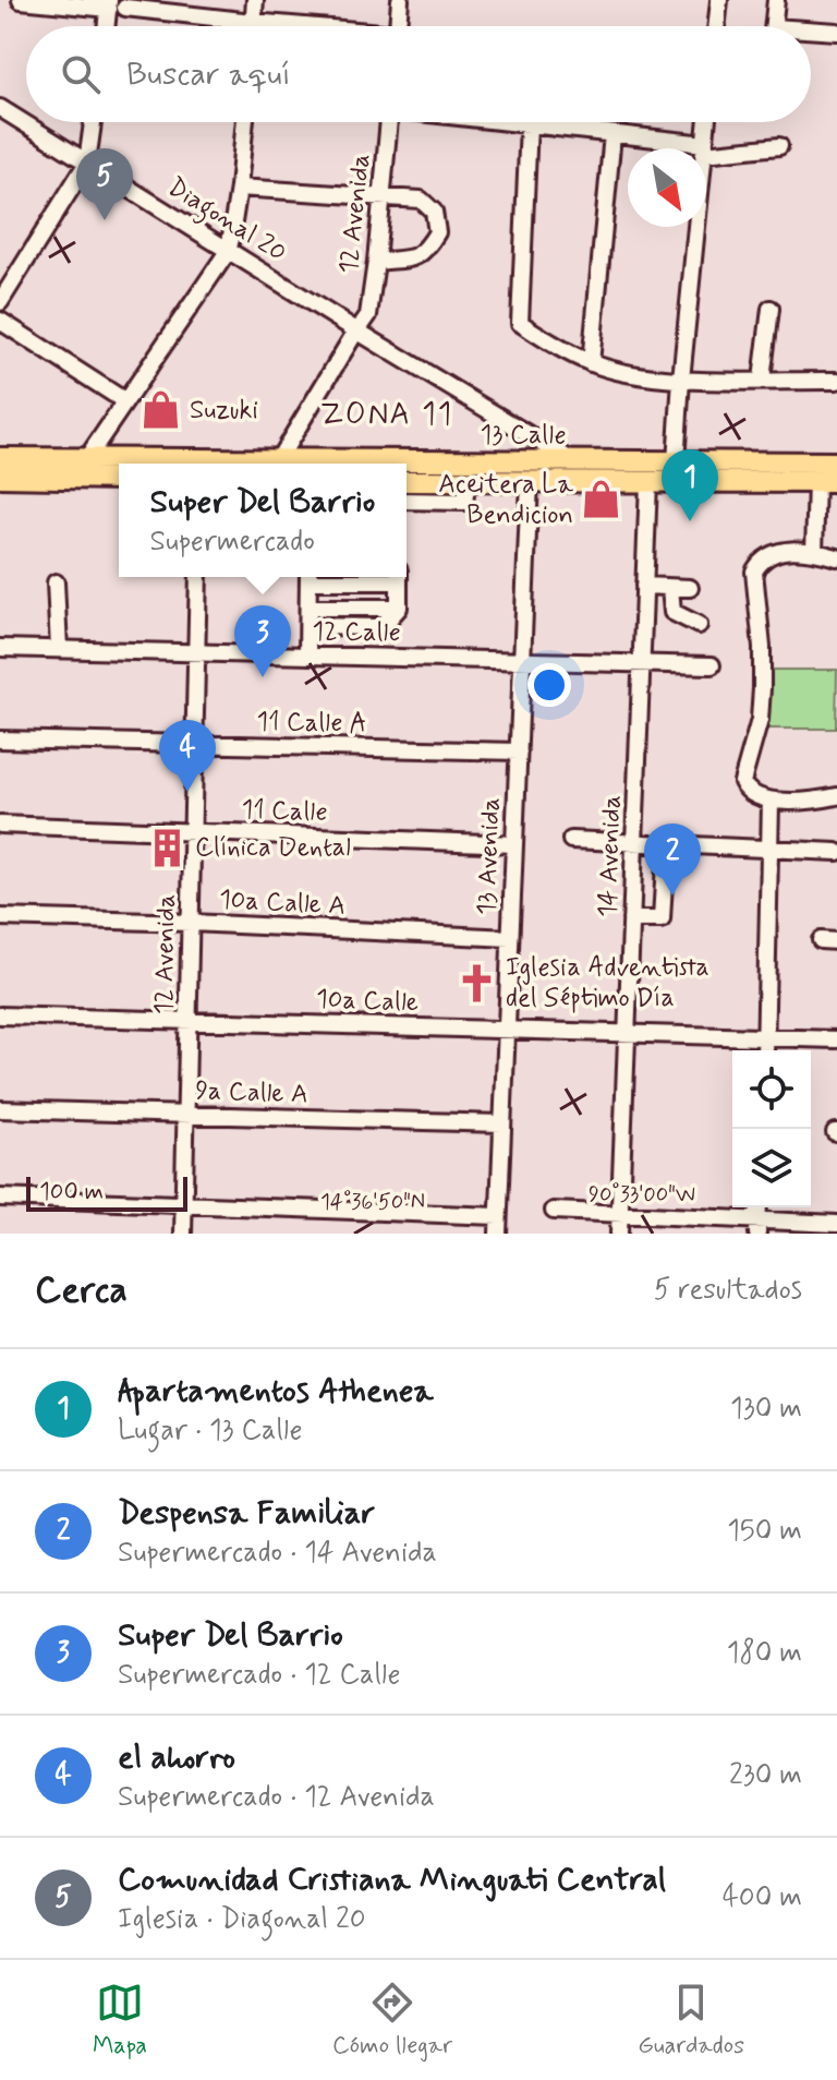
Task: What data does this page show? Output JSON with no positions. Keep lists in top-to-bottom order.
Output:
{
  "streets": {
    "main road": ["13 Calle"],
    "street": [
      "12 Avenida",
      "Diagonal 20",
      "12 Calle",
      "11 Calle A",
      "11 Calle",
      "13 Avenida",
      "14 Avenida",
      "10a Calle A",
      "10a Calle",
      "9a Calle A"
    ]
  },
  "crossings": [
    ["12 Avenida", "Diagonal 20"],
    ["12 Avenida", "13 Calle"],
    ["12 Avenida", "12 Calle"],
    ["12 Avenida", "11 Calle A"],
    ["12 Avenida", "11 Calle"],
    ["12 Avenida", "10a Calle A"],
    ["12 Avenida", "10a Calle"],
    ["12 Avenida", "9a Calle A"],
    ["Diagonal 20", "13 Calle"],
    ["13 Calle", "13 Avenida"],
    ["13 Calle", "14 Avenida"],
    ["12 Calle", "13 Avenida"],
    ["12 Calle", "14 Avenida"],
    ["11 Calle A", "13 Avenida"],
    ["11 Calle", "13 Avenida"],
    ["13 Avenida", "10a Calle A"],
    ["13 Avenida", "10a Calle"],
    ["13 Avenida", "9a Calle A"],
    ["14 Avenida", "10a Calle"]
  ],
  "districts": ["ZONA 11"],
  "places": {
    "shop": ["Suzuki", "Aceitera La Bendicion"],
    "building": ["Clínica Dental"],
    "church": ["Iglesia Adventista del Séptimo Día"]
  },
  "scale_bar": "100 m",
  "north": "bottom right",
  "page": {
    "search": "Buscar aquí",
    "pins": [
      "5",
      "1",
      "3",
      "4",
      "2"
    ],
    "popup": ["Super Del Barrio", "Supermercado"],
    "scale": "100 m",
    "heading": ["Cerca", "5 resultados"],
    "list": [
      {
        "mark": "1",
        "name": "Apartamentos Athenea",
        "note": "Lugar · 13 Calle",
        "value": "130 m"
      },
      {
        "mark": "2",
        "name": "Despensa Familiar",
        "note": "Supermercado · 14 Avenida",
        "value": "150 m"
      },
      {
        "mark": "3",
        "name": "Super Del Barrio",
        "note": "Supermercado · 12 Calle",
        "value": "180 m"
      },
      {
        "mark": "4",
        "name": "el ahorro",
        "note": "Supermercado · 12 Avenida",
        "value": "230 m"
      },
      {
        "mark": "5",
        "name": "Comunidad Cristiana Minguati Central",
        "note": "Iglesia · Diagonal 20",
        "value": "400 m"
      }
    ],
    "nav": ["Mapa", "Cómo llegar", "Guardados"]
  },
  "coordinates": ["90°33'00\"W", "14°36'50\"N"]
}
